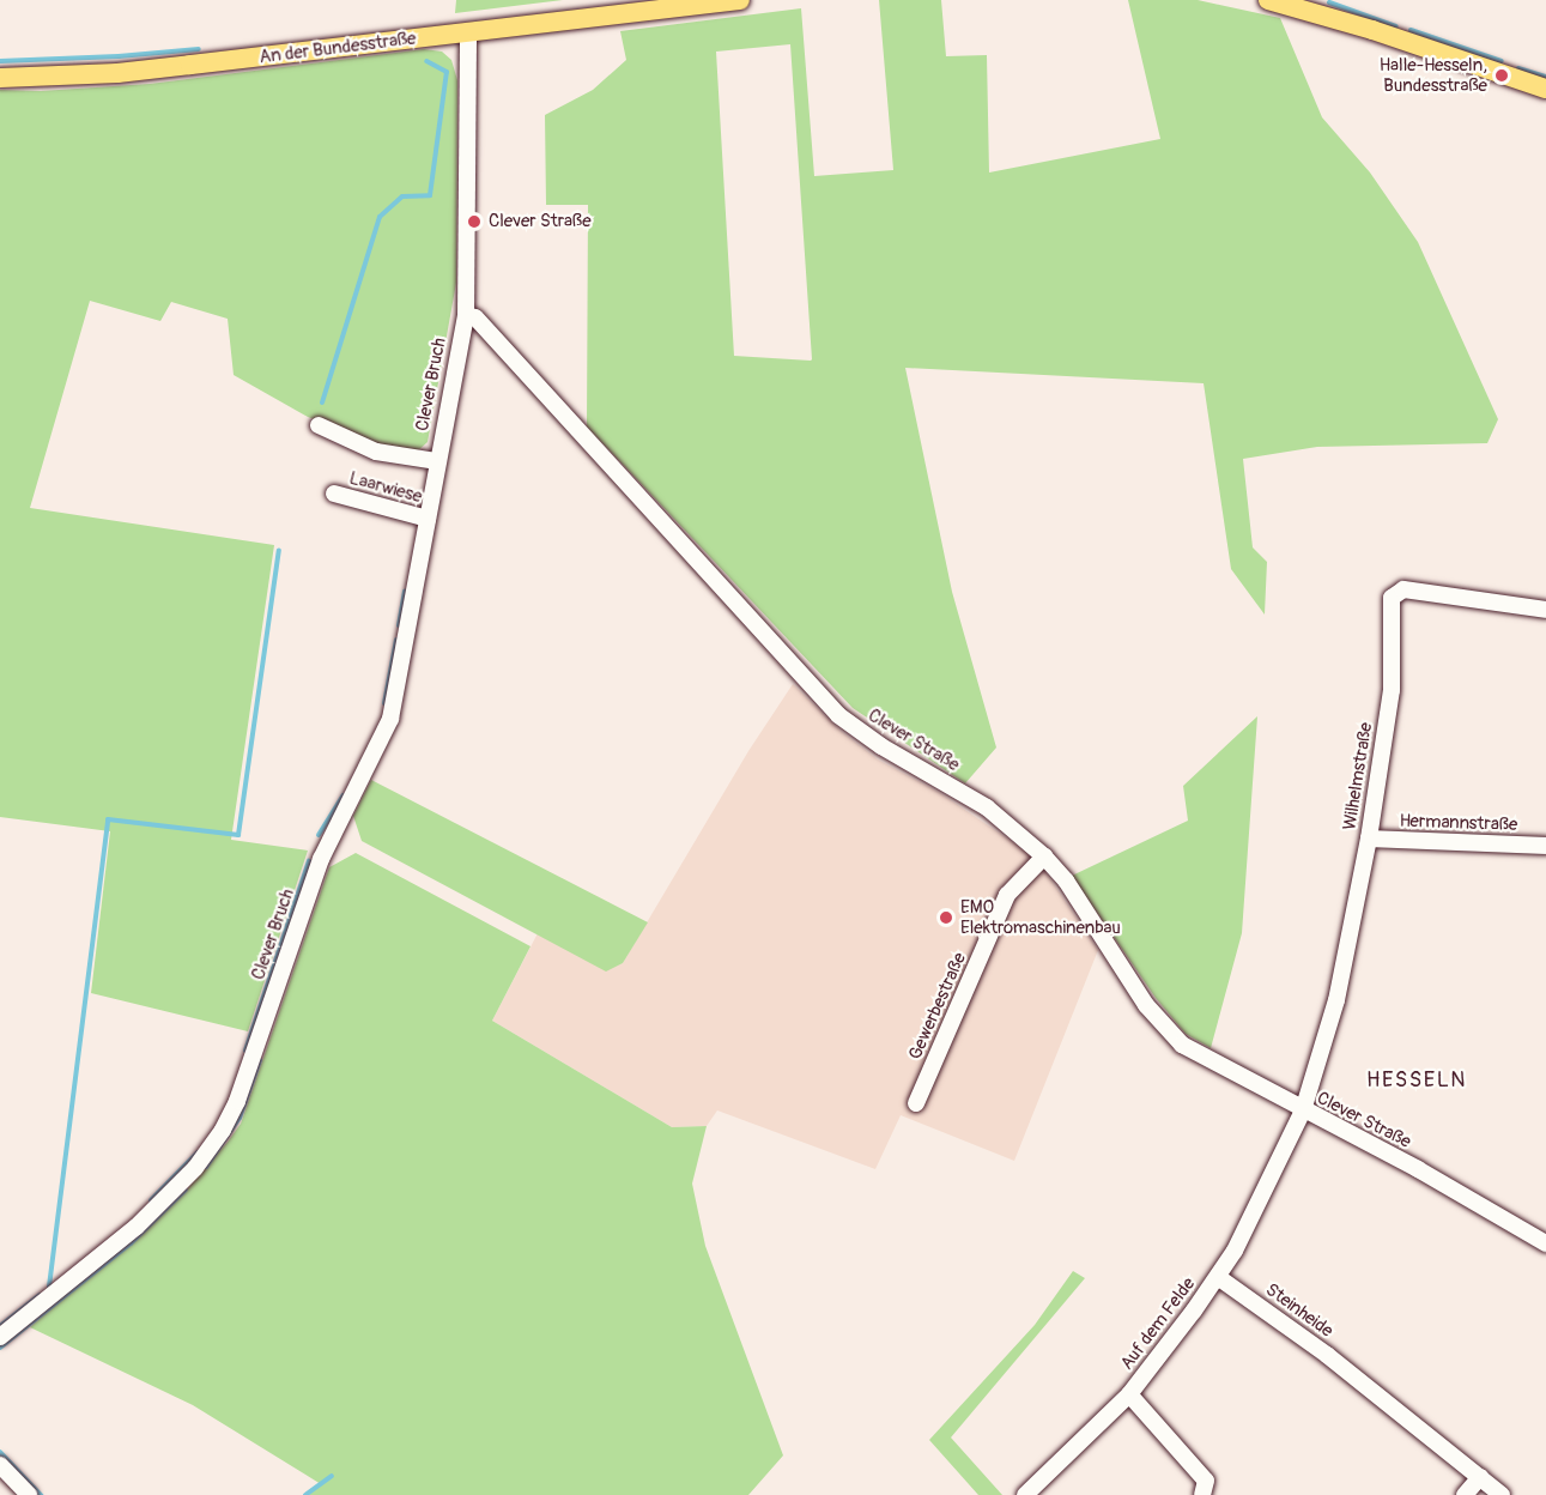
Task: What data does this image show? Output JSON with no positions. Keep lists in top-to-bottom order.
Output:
{
  "streets": {
    "main road": ["An der Bundesstraße"],
    "street": [
      "Clever Bruch",
      "Laarwiese",
      "Clever Straße",
      "Wilhelmstraße",
      "Hermannstraße",
      "Gewerbestraße",
      "Steinheide",
      "Auf dem Felde"
    ]
  },
  "crossings": [
    ["Clever Bruch", "Laarwiese"],
    ["Clever Bruch", "Clever Straße"],
    ["Clever Straße", "Wilhelmstraße"],
    ["Clever Straße", "Gewerbestraße"],
    ["Wilhelmstraße", "Hermannstraße"],
    ["Steinheide", "Auf dem Felde"]
  ],
  "districts": ["HESSELN"],
  "places": ["Halle-Hesseln, Bundesstraße", "Clever Straße", "EMO Elektromaschinenbau"]
}
